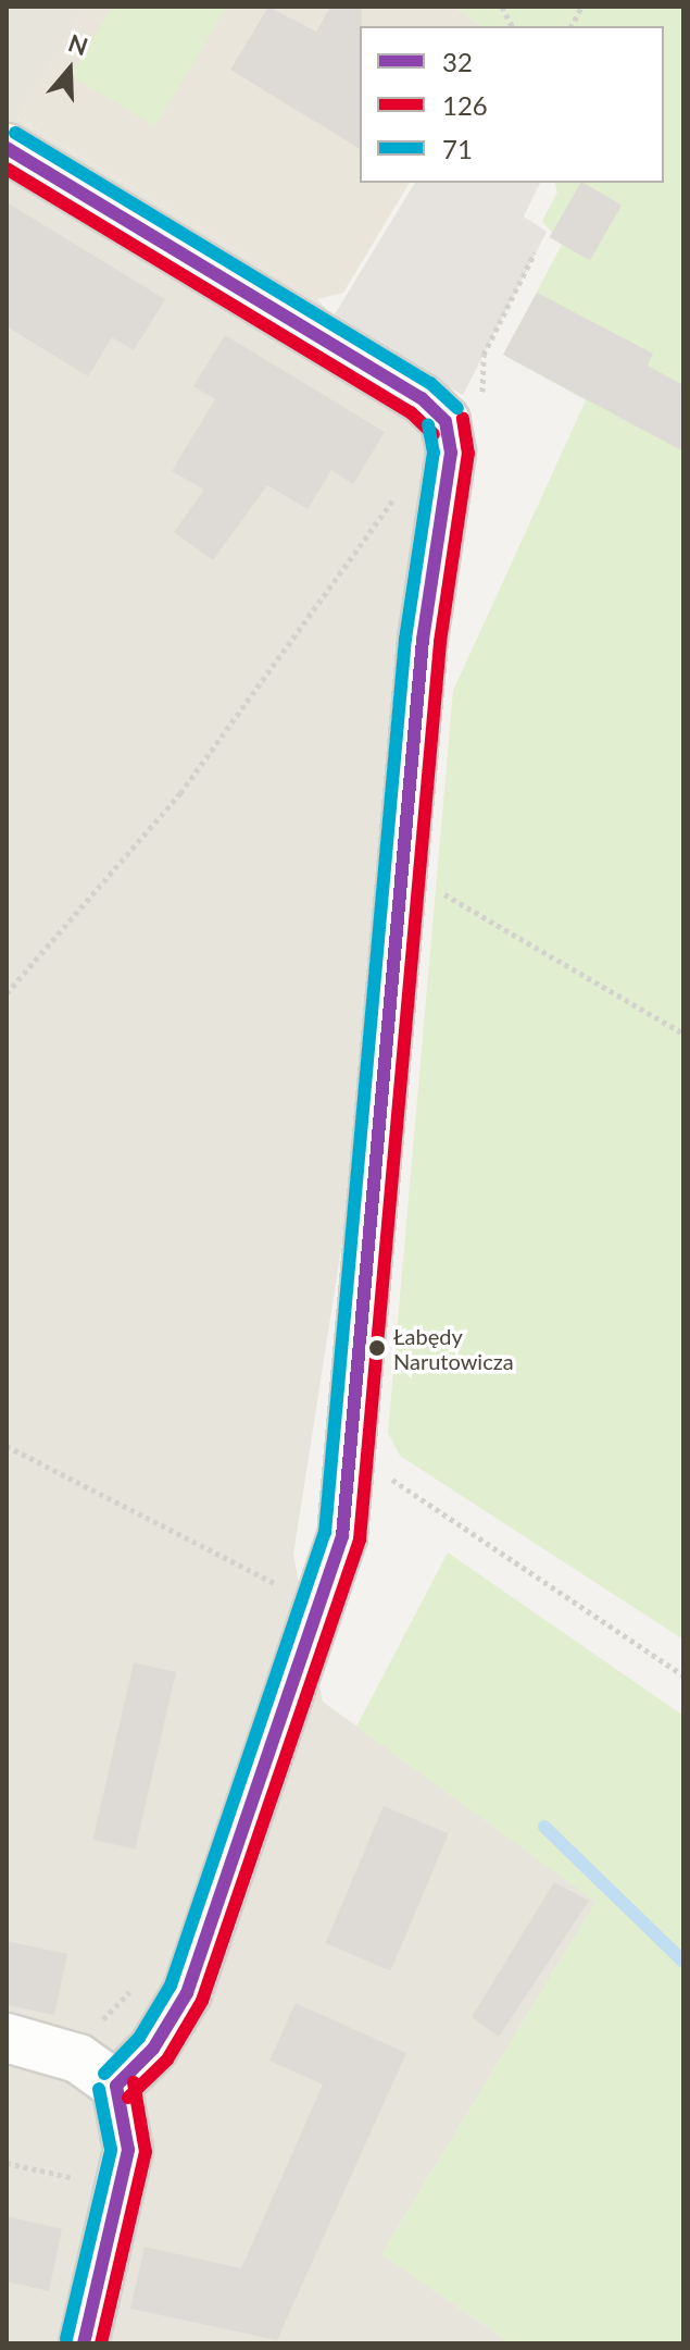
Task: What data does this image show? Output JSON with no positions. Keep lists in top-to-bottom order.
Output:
{
  "places": ["Łabędy Narutowicza"],
  "lines": ["transit line 71", "transit line 32", "transit line 126"],
  "legend": ["32", "126", "71"],
  "north": "top"
}
